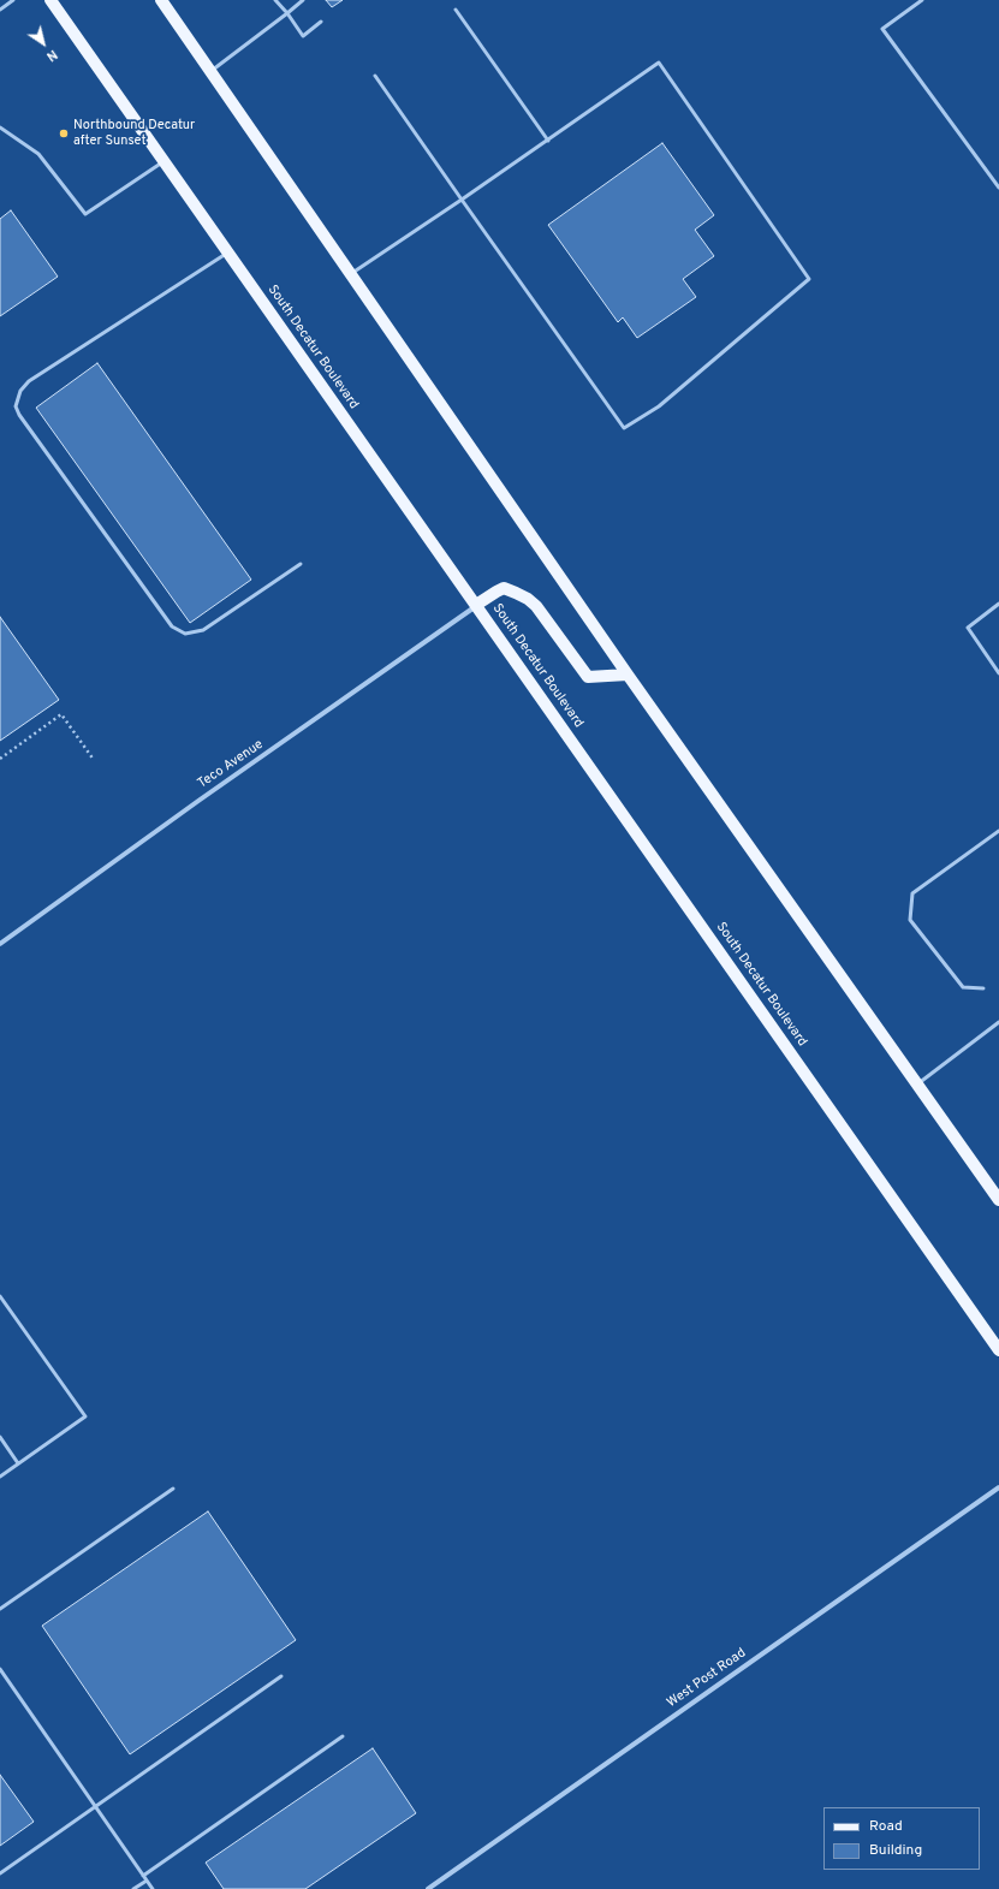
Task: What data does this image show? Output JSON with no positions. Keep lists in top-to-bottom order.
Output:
{
  "streets": {
    "main road": ["South Decatur Boulevard"],
    "street": ["Teco Avenue", "West Post Road"]
  },
  "crossings": [
    ["South Decatur Boulevard", "Teco Avenue"]
  ],
  "places": ["Northbound Decatur after Sunset"],
  "legend": ["Road", "Building"],
  "north": "bottom right"
}
